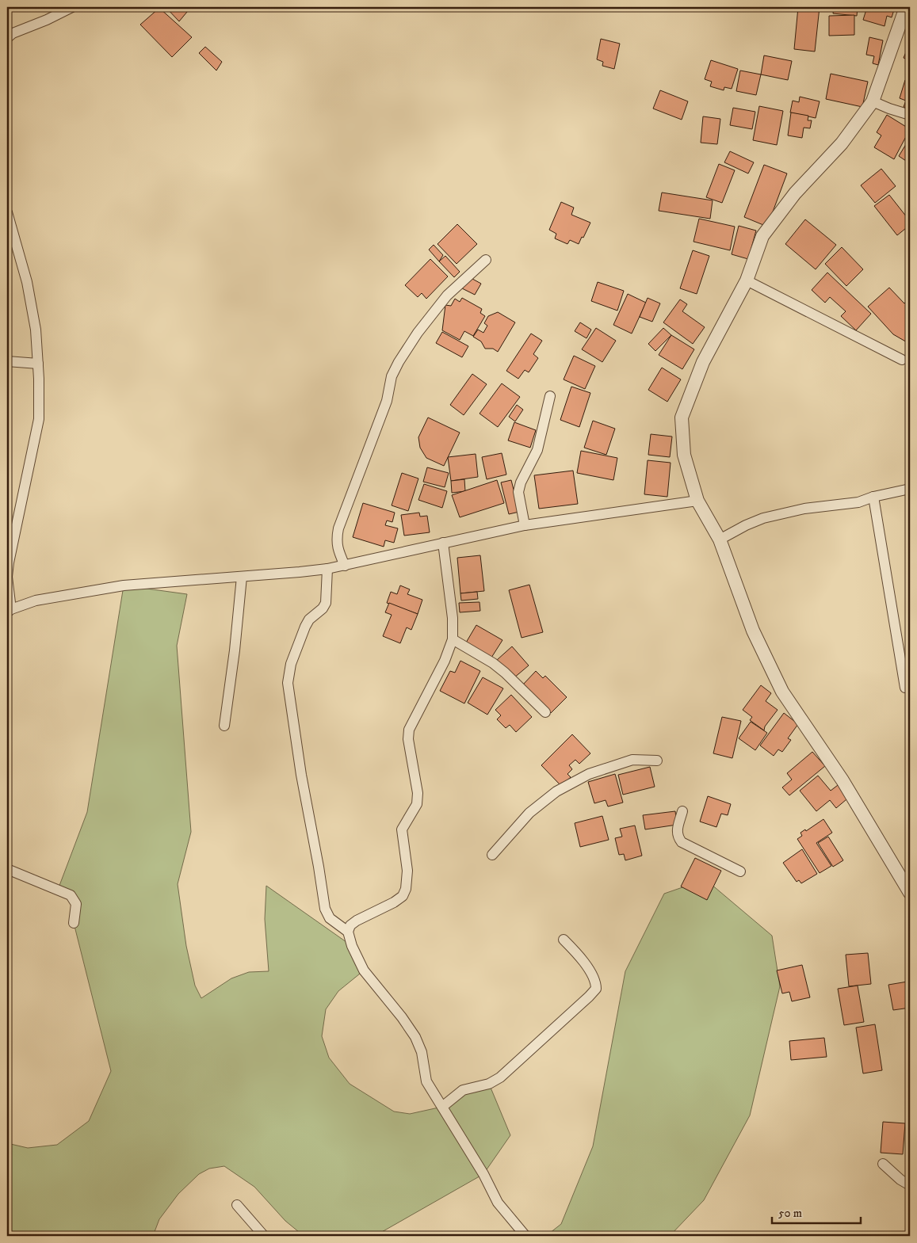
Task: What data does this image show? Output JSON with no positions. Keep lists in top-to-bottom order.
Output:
{
  "scale_bar": "50 m"
}
